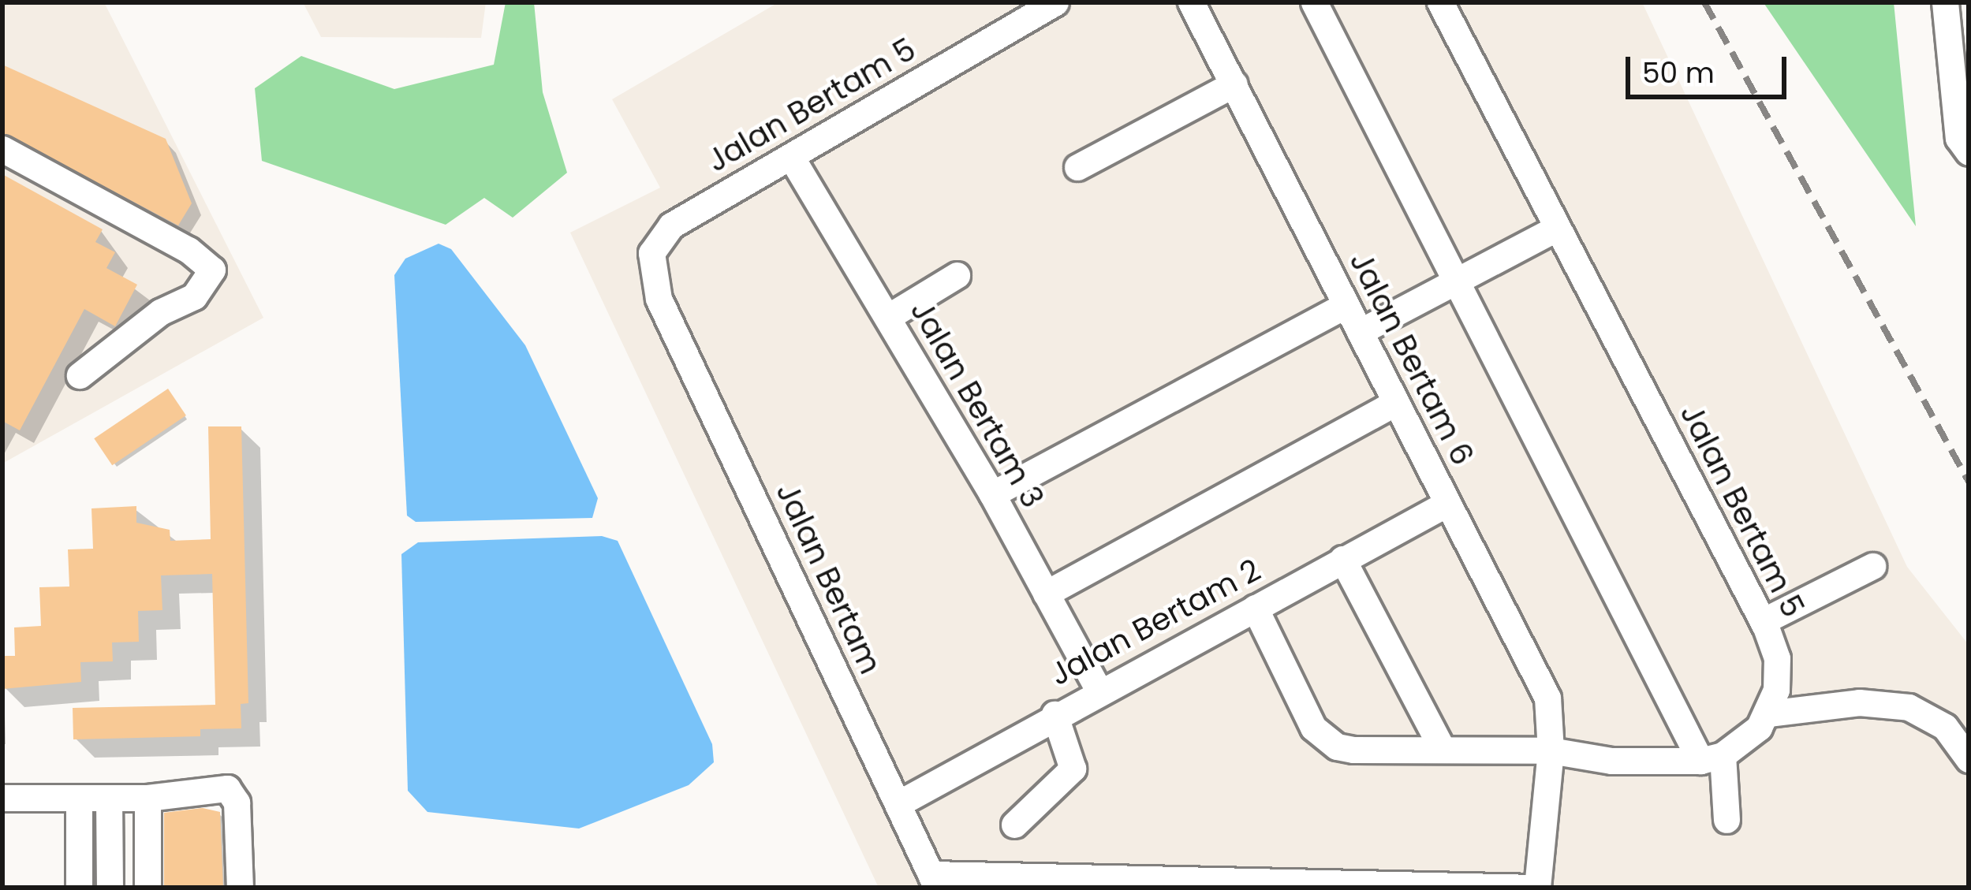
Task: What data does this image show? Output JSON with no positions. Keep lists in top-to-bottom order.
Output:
{
  "streets": {
    "street": [
      "Jalan Bertam 5",
      "Jalan Bertam 6",
      "Jalan Bertam 3",
      "Jalan Bertam",
      "Jalan Bertam 2"
    ]
  },
  "crossings": [
    ["Jalan Bertam 5", "Jalan Bertam 3"],
    ["Jalan Bertam 5", "Jalan Bertam"],
    ["Jalan Bertam 6", "Jalan Bertam 2"],
    ["Jalan Bertam 3", "Jalan Bertam 2"],
    ["Jalan Bertam", "Jalan Bertam 2"]
  ],
  "scale_bar": "50 m"
}
